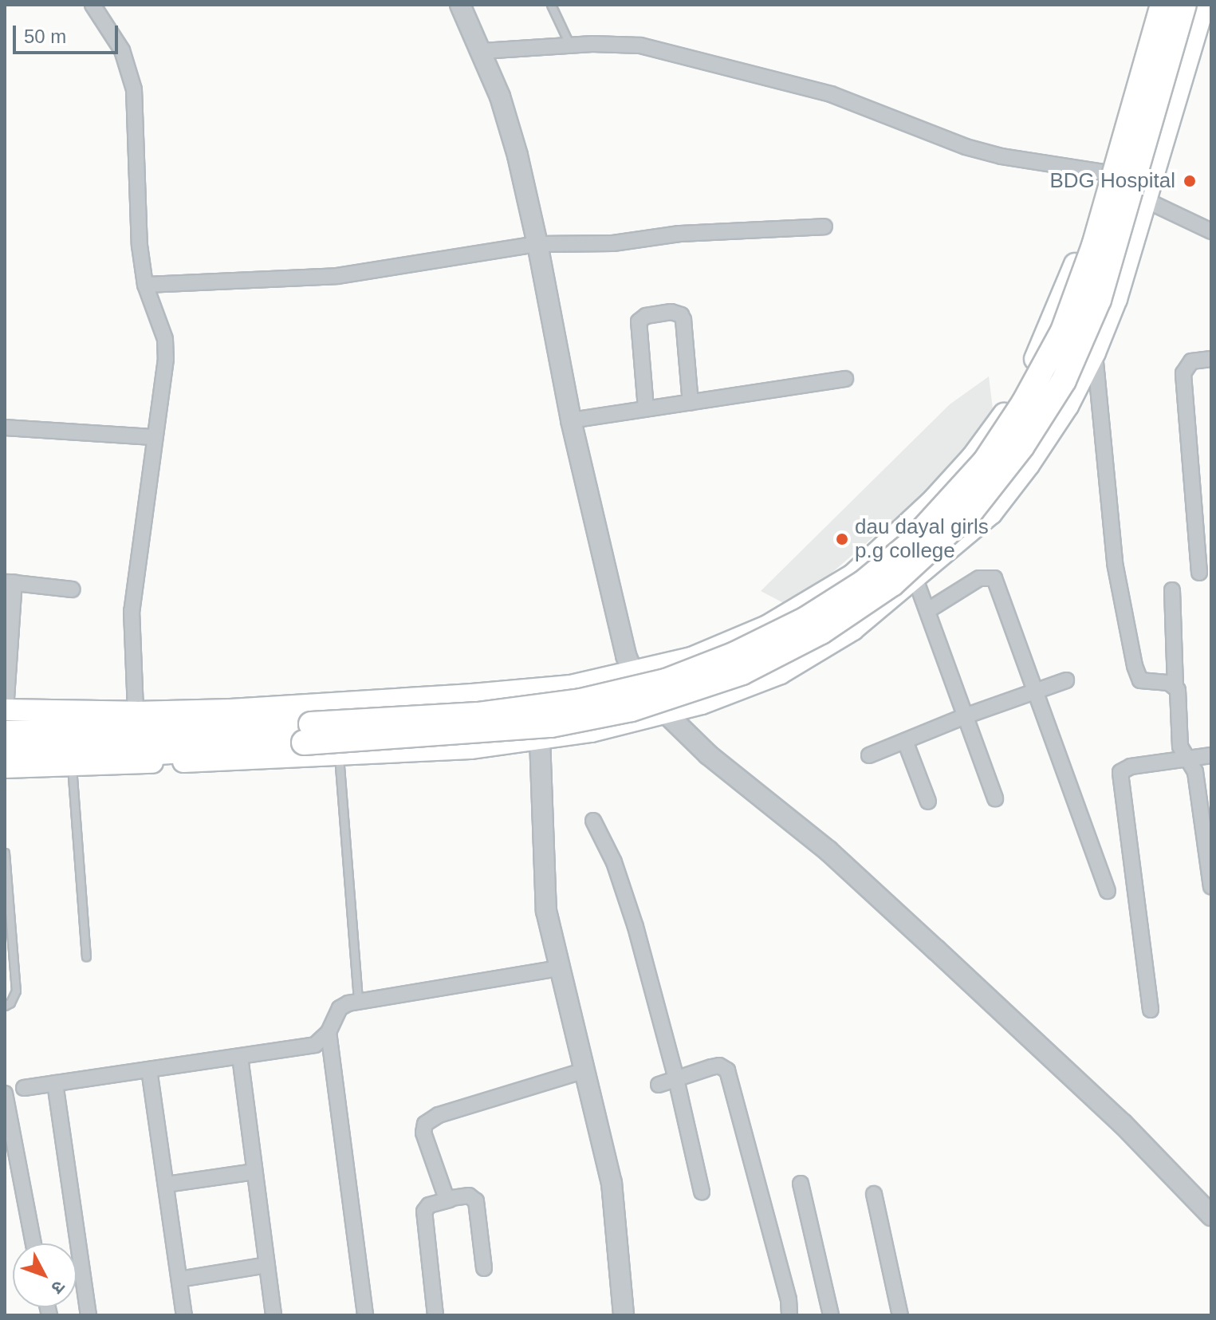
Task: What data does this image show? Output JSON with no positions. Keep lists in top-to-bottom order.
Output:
{
  "places": ["BDG Hospital", "dau dayal girls p.g college"],
  "scale_bar": "50 m",
  "north": "bottom right"
}
